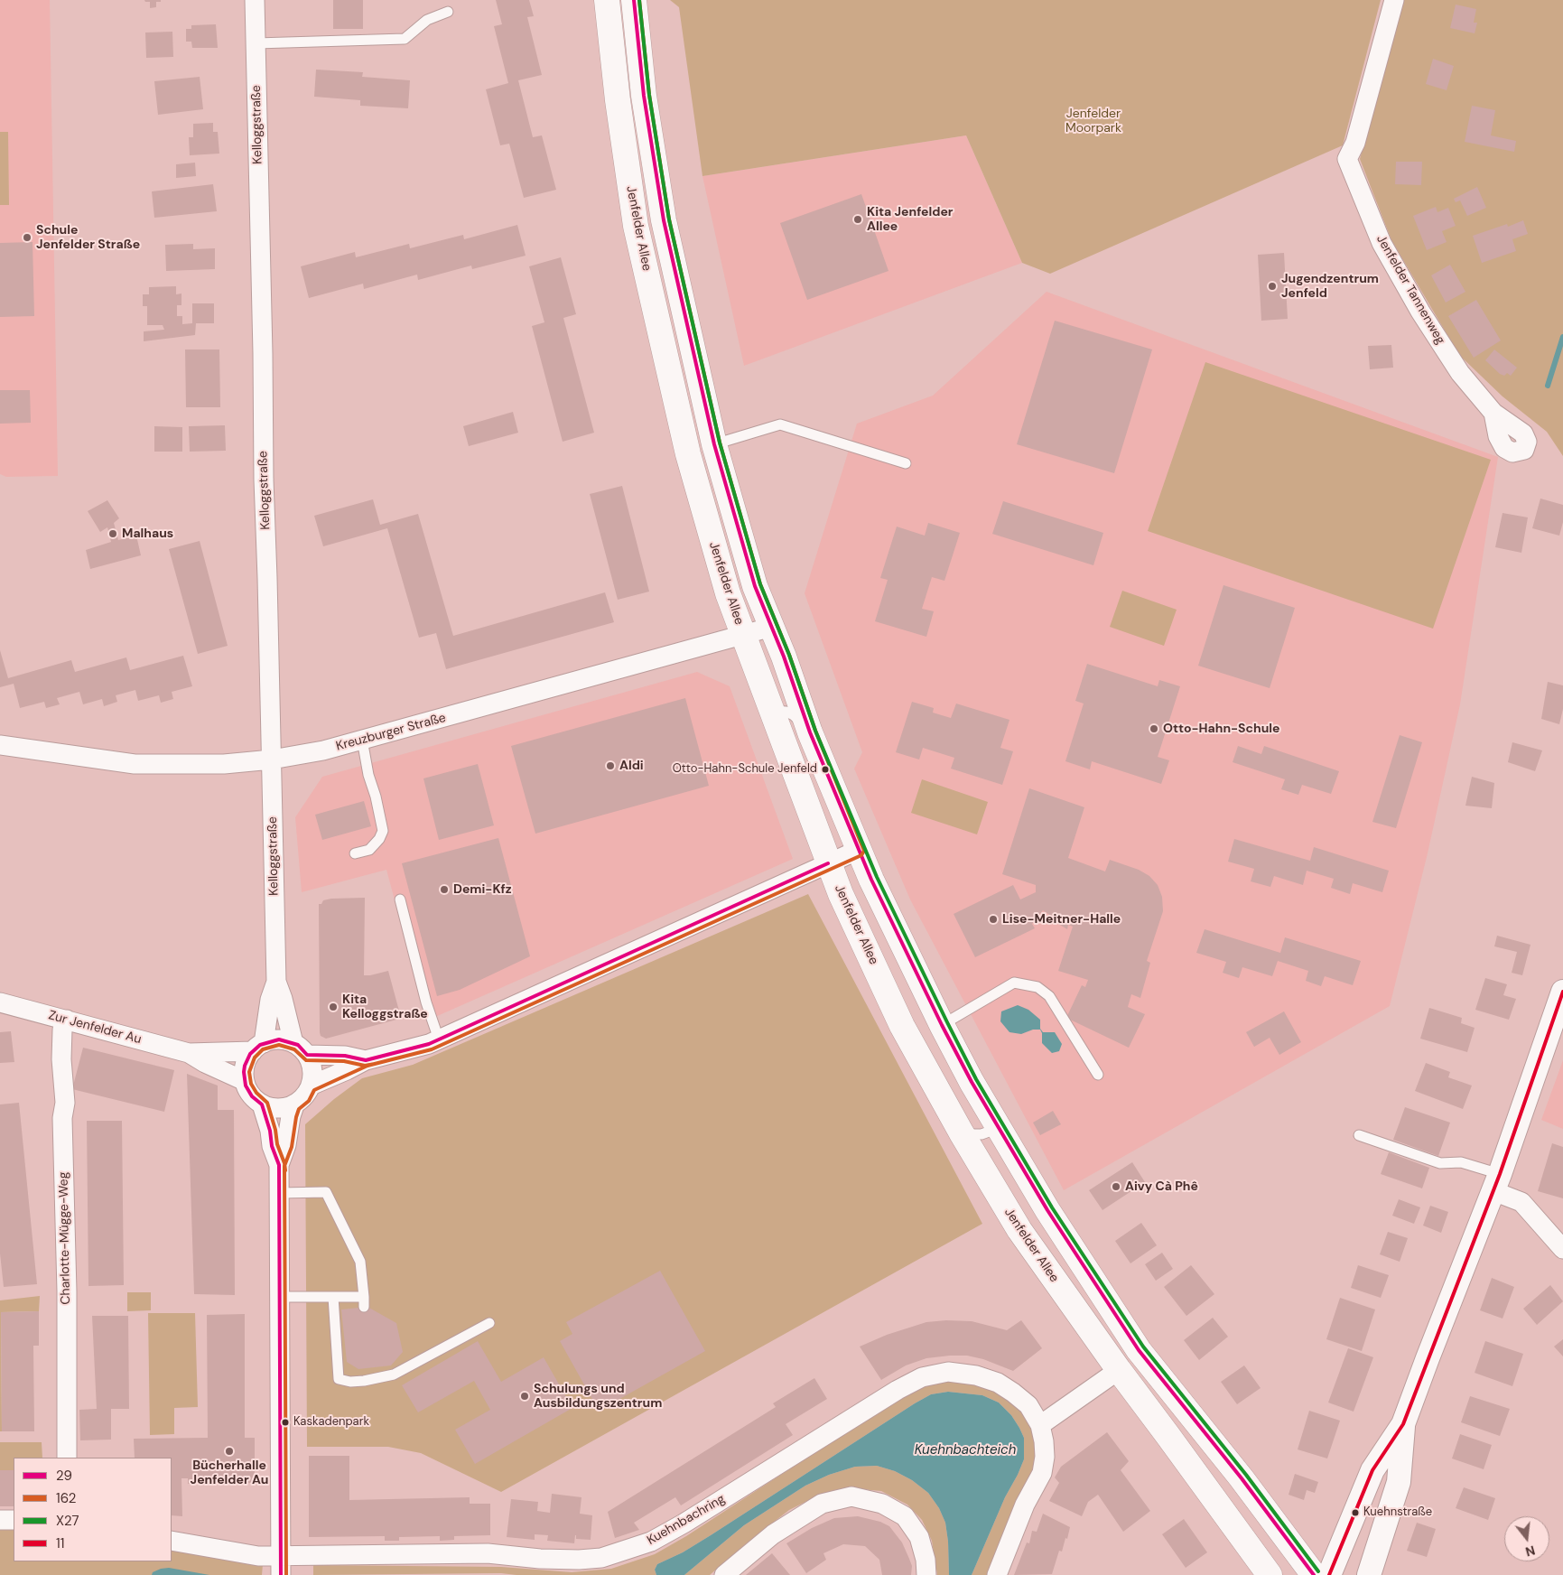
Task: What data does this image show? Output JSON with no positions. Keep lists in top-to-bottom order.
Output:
{
  "streets": {
    "main road": ["Jenfelder Allee"],
    "street": [
      "Kelloggstraße",
      "Jenfelder Tannenweg",
      "Kreuzburger Straße",
      "Zur Jenfelder Au",
      "Charlotte-Mügge-Weg",
      "Kuehnbachring"
    ]
  },
  "crossings": [
    ["Kelloggstraße", "Kreuzburger Straße"],
    ["Kelloggstraße", "Zur Jenfelder Au"],
    ["Jenfelder Allee", "Kreuzburger Straße"],
    ["Zur Jenfelder Au", "Charlotte-Mügge-Weg"]
  ],
  "water": ["Kuehnbachteich"],
  "parks": ["Jenfelder Moorpark"],
  "places": [
    "Kita Jenfelder Allee",
    "Schule Jenfelder Straße",
    "Jugendzentrum Jenfeld",
    "Malhaus",
    "Otto-Hahn-Schule",
    "Aldi",
    "Otto-Hahn-Schule Jenfeld",
    "Demi-Kfz",
    "Lise-Meitner-Halle",
    "Kita Kelloggstraße",
    "Aivy Cà Phê",
    "Schulungs und Ausbildungszentrum",
    "Kaskadenpark",
    "Bücherhalle Jenfelder Au",
    "Kuehnstraße"
  ],
  "lines": [
    "transit line 29",
    "transit line 162",
    "transit line X27",
    "transit line 11"
  ],
  "legend": [
    "29",
    "162",
    "X27",
    "11"
  ],
  "north": "bottom"
}
